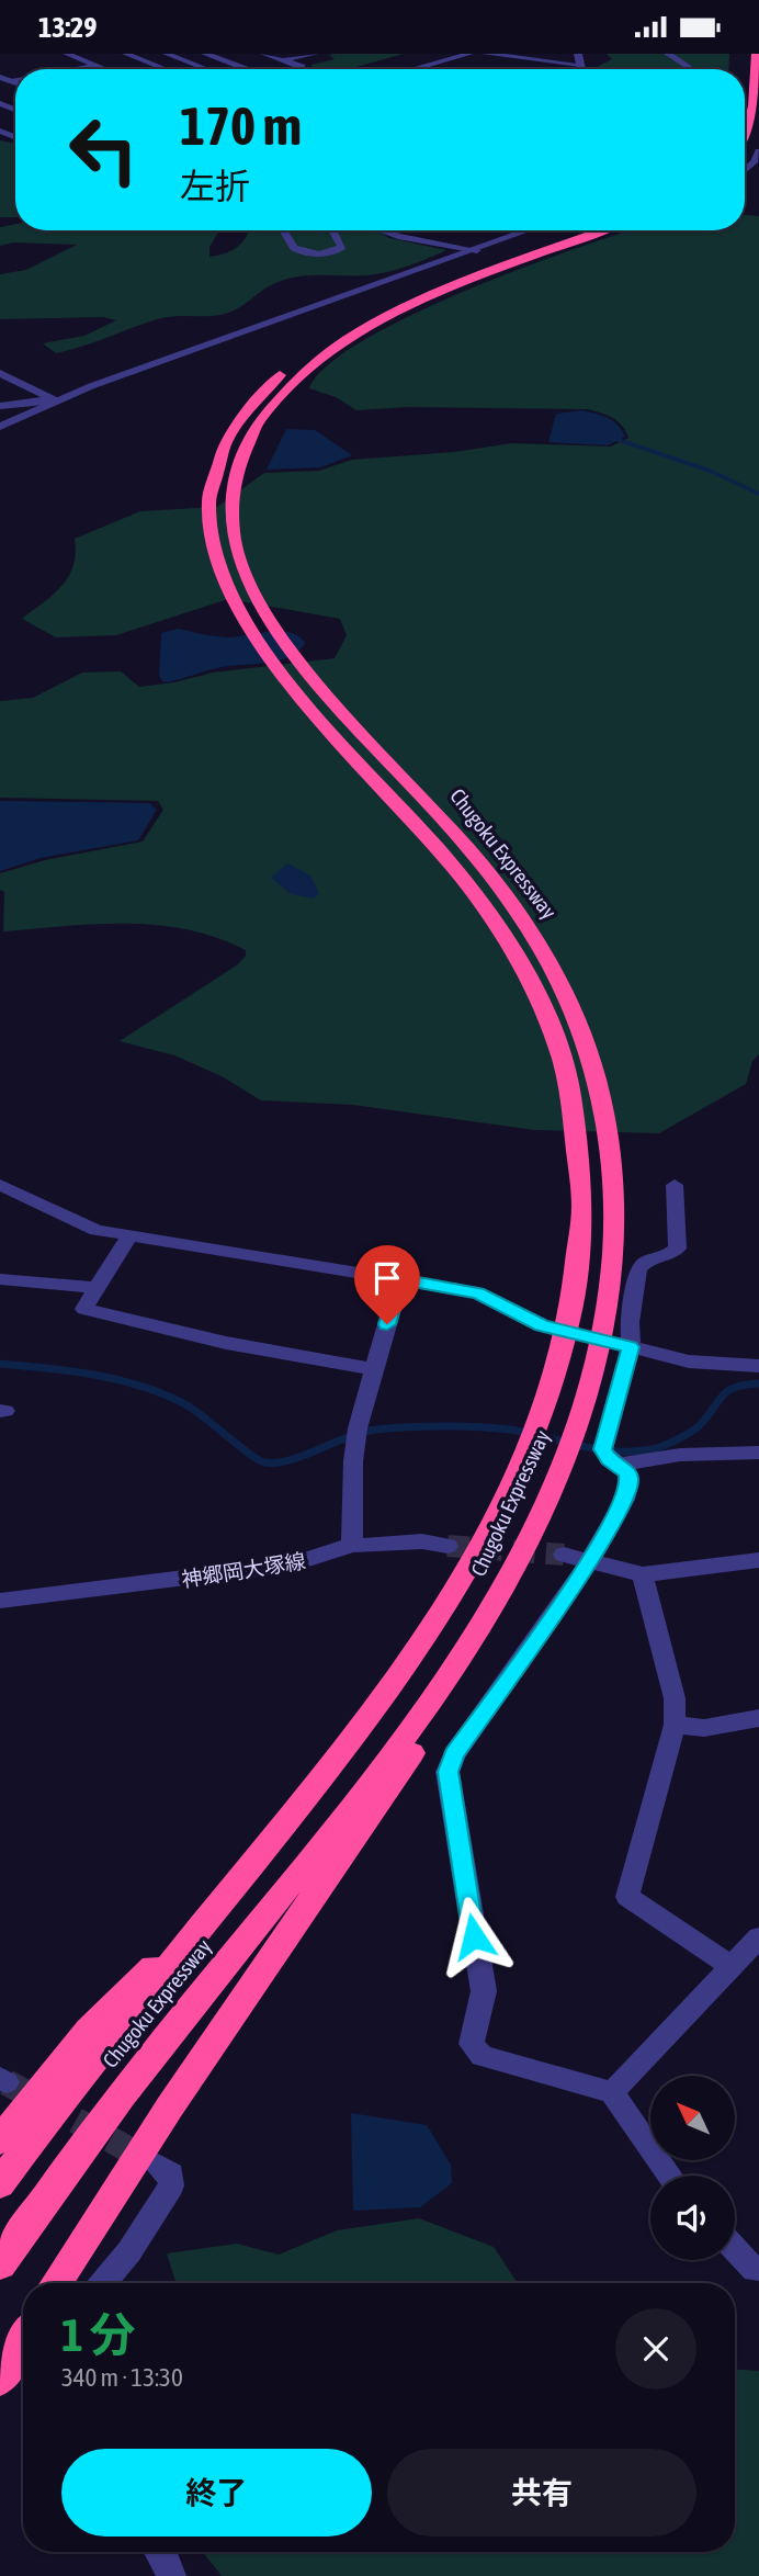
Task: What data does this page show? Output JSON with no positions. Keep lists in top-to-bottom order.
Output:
{
  "streets": {
    "highway": ["Chugoku Expressway"],
    "street": ["神郷岡大塚線"]
  },
  "north": "top left",
  "page": {
    "status": "13:29",
    "turn": ["170 m", "左折"],
    "heading": ["1 分", "340 m · 13:30"],
    "buttons": ["終了", "共有"]
  }
}
